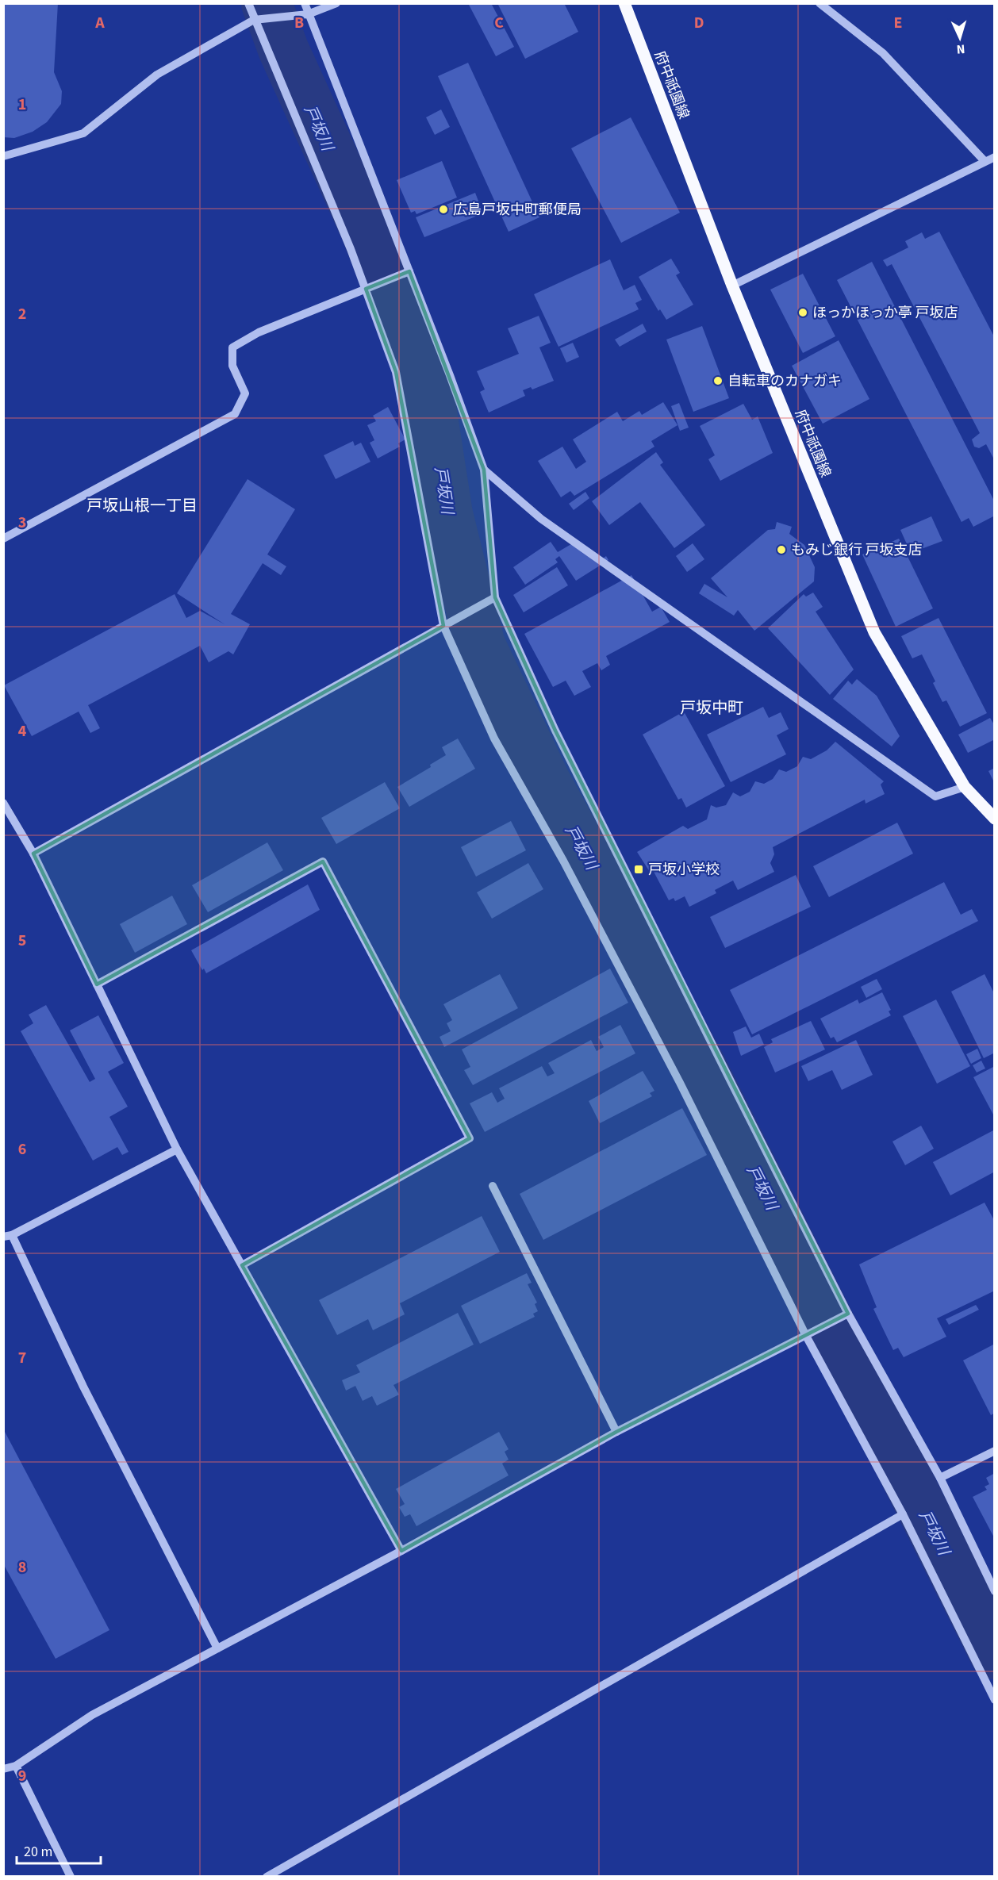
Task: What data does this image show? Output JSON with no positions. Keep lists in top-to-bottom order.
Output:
{
  "streets": {
    "main road": ["府中祇園線"]
  },
  "districts": ["戸坂山根一丁目", "戸坂中町"],
  "water": ["戸坂川"],
  "places": {
    "other": [
      "広島戸坂中町郵便局",
      "ほっかほっか亭 戸坂店",
      "自転車のカナガキ",
      "もみじ銀行 戸坂支店"
    ],
    "transit": ["戸坂小学校"]
  },
  "scale_bar": "20 m",
  "north": "bottom",
  "grid": {
    "columns": [
      "A",
      "B",
      "C",
      "D",
      "E"
    ],
    "rows": [
      "1",
      "2",
      "3",
      "4",
      "5",
      "6",
      "7",
      "8",
      "9"
    ]
  }
}
